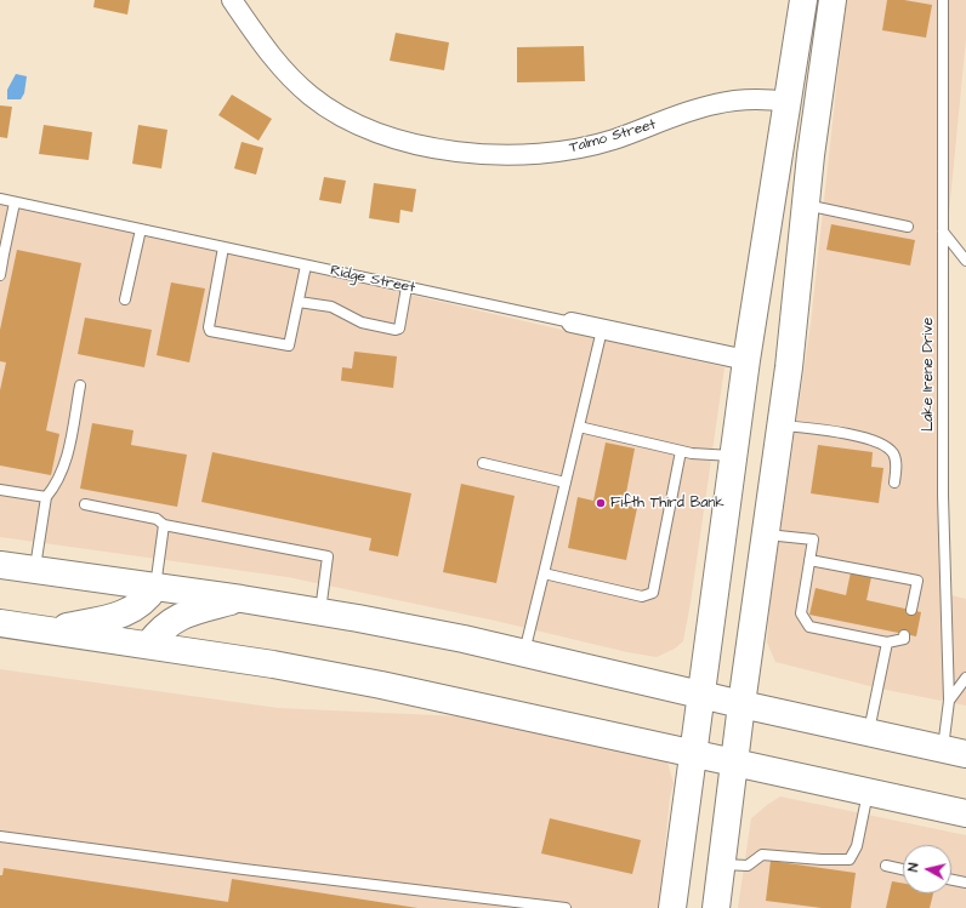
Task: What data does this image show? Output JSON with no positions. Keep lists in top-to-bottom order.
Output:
{
  "streets": {
    "street": ["Talmo Street", "Ridge Street"],
    "lane": ["Lake Irene Drive"]
  },
  "places": ["Fifth Third Bank"],
  "north": "left"
}
